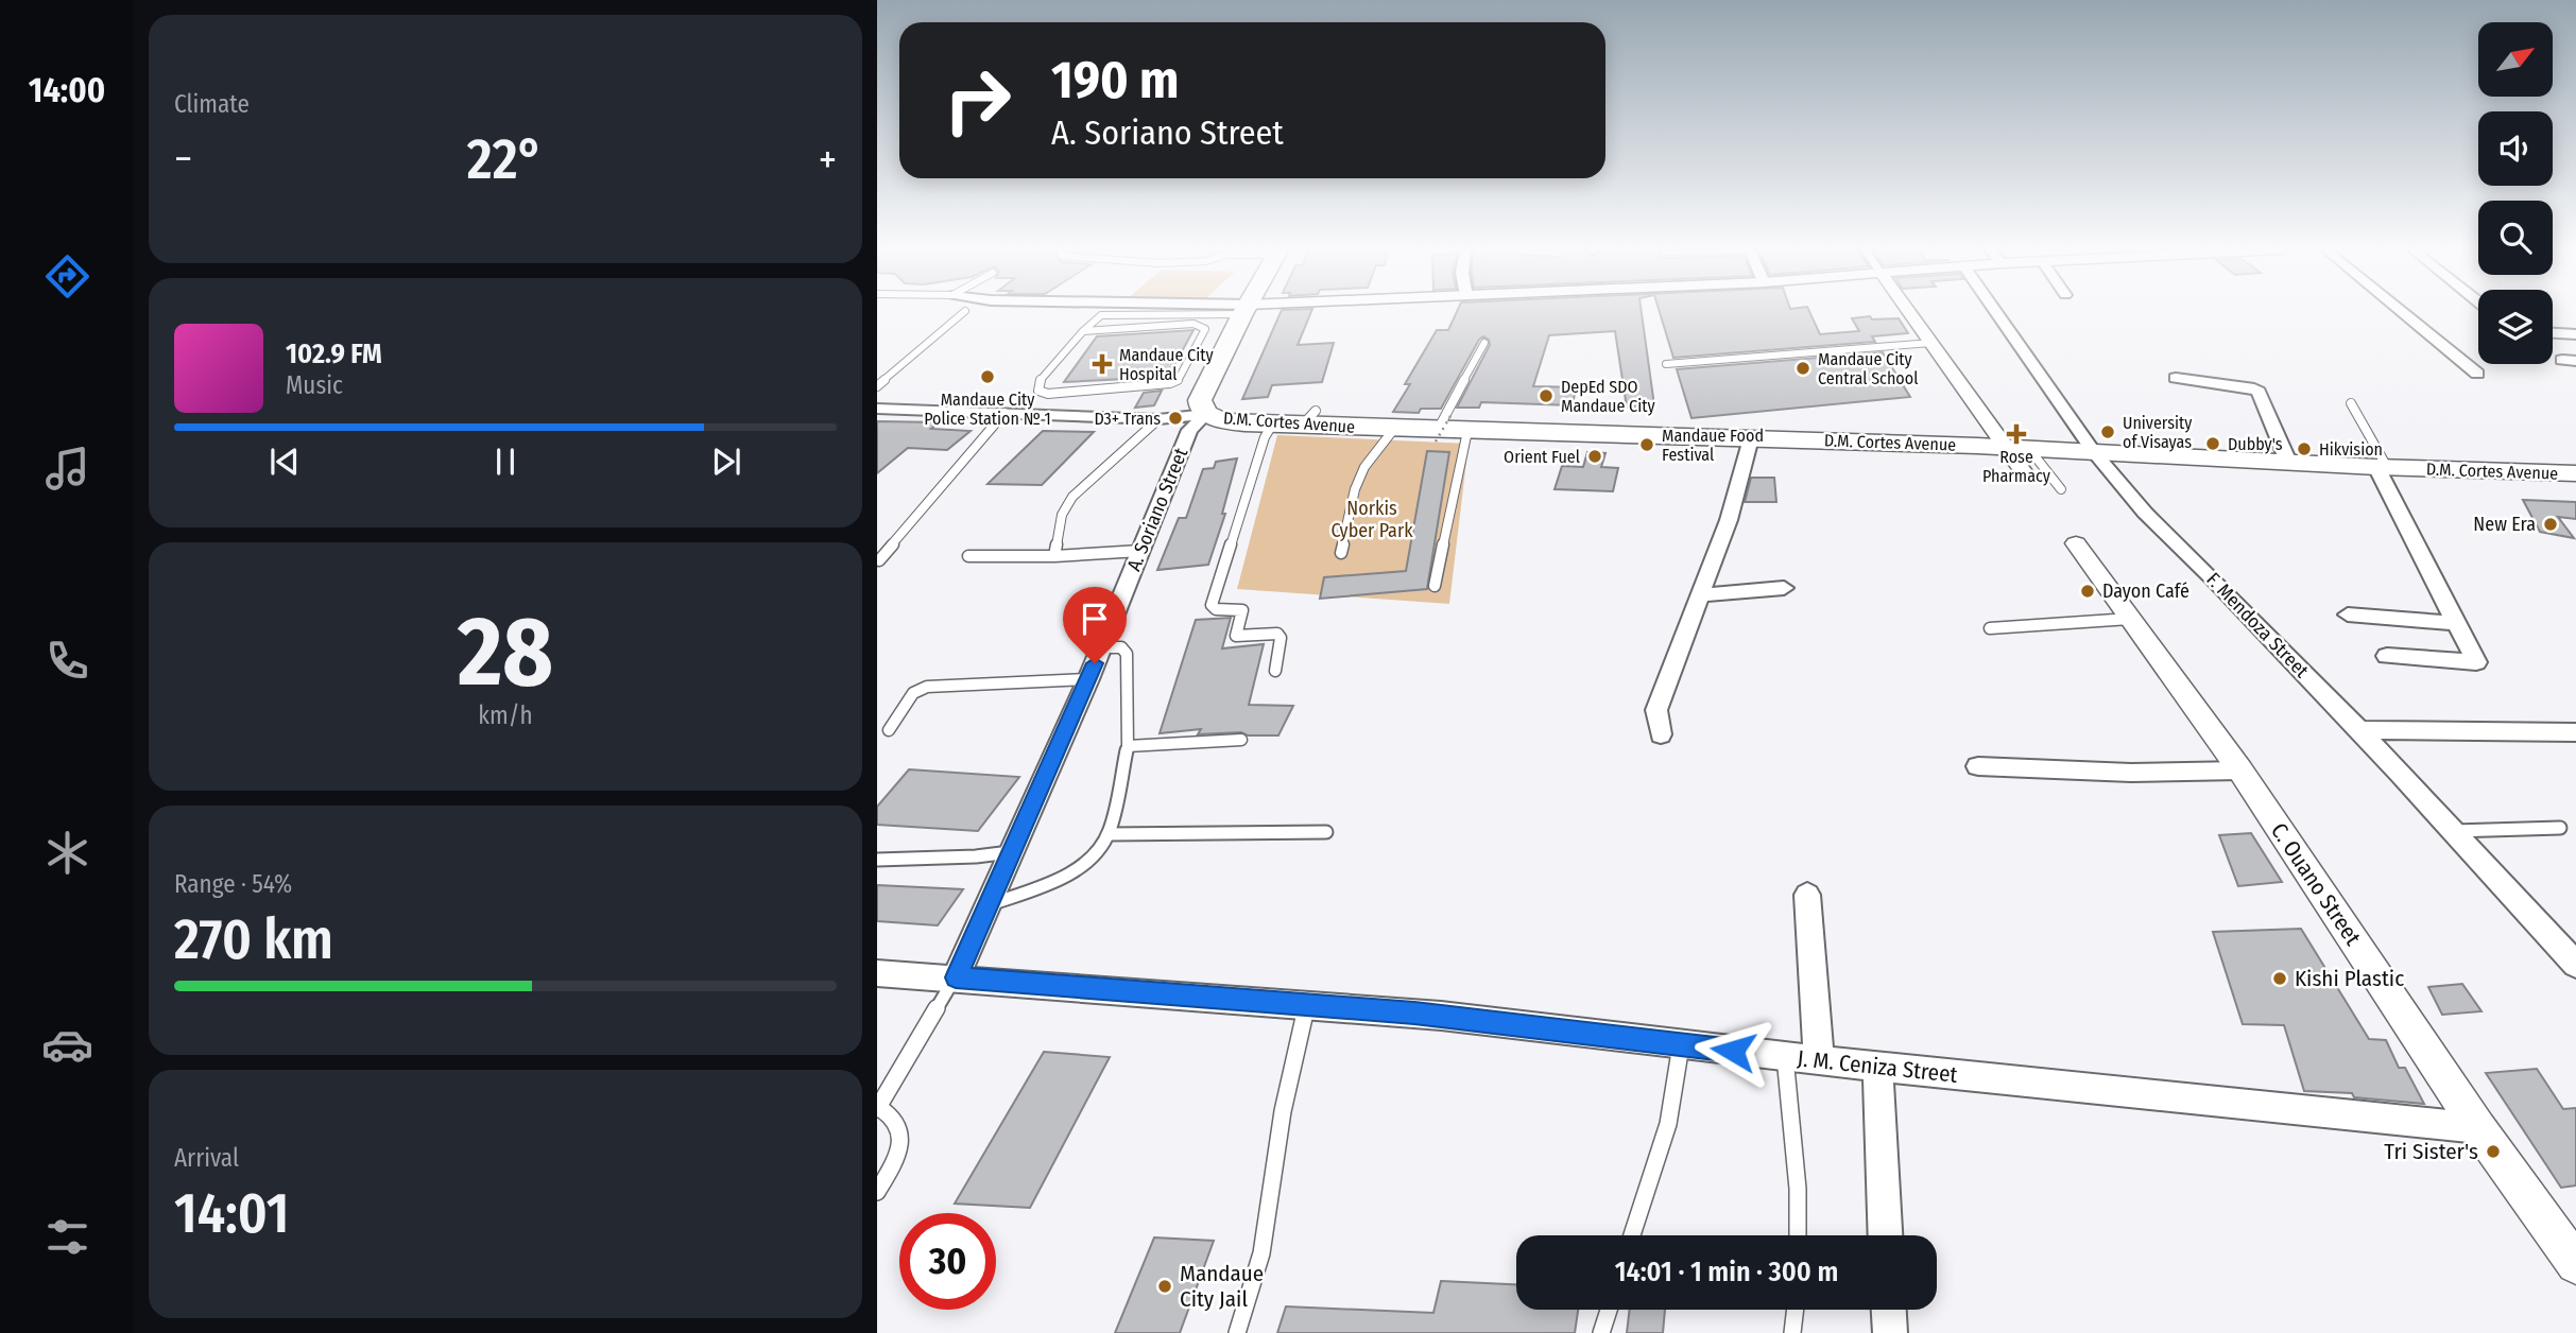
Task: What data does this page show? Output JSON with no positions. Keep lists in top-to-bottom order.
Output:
{
  "streets": {
    "highway": ["D.M. Cortes Avenue"],
    "street": [
      "A. Soriano Street",
      "F. Mendoza Street",
      "C. Ouano Street",
      "J. M. Ceniza Street"
    ]
  },
  "crossings": [
    ["D.M. Cortes Avenue", "A. Soriano Street"],
    ["D.M. Cortes Avenue", "F. Mendoza Street"],
    ["A. Soriano Street", "J. M. Ceniza Street"],
    ["C. Ouano Street", "J. M. Ceniza Street"]
  ],
  "parks": ["Norkis Cyber Park"],
  "places": {
    "health": ["Mandaue City Hospital", "Rose Pharmacy"],
    "other": [
      "Mandaue City Central School",
      "Mandaue City Police Station № 1",
      "DepEd SDO Mandaue City",
      "D3+ Trans",
      "University of Visayas",
      "Dubby's",
      "Mandaue Food Festival",
      "Hikvision",
      "Orient Fuel",
      "New Era",
      "Dayon Café",
      "Kishi Plastic",
      "Tri Sister's",
      "Mandaue City Jail"
    ]
  },
  "north": "top right",
  "page": {
    "tabs": "14:00",
    "tile": [
      "Climate",
      ["28", "km/h"],
      ["Range · 54%", "270 km"],
      ["Arrival", "14:01"]
    ],
    "turn": ["190 m", "A. Soriano Street"],
    "heat": ["−", "22°", "+"],
    "song": ["102.9 FM", "Music"],
    "limit": "30",
    "trip": "14:01 · 1 min · 300 m"
  }
}
